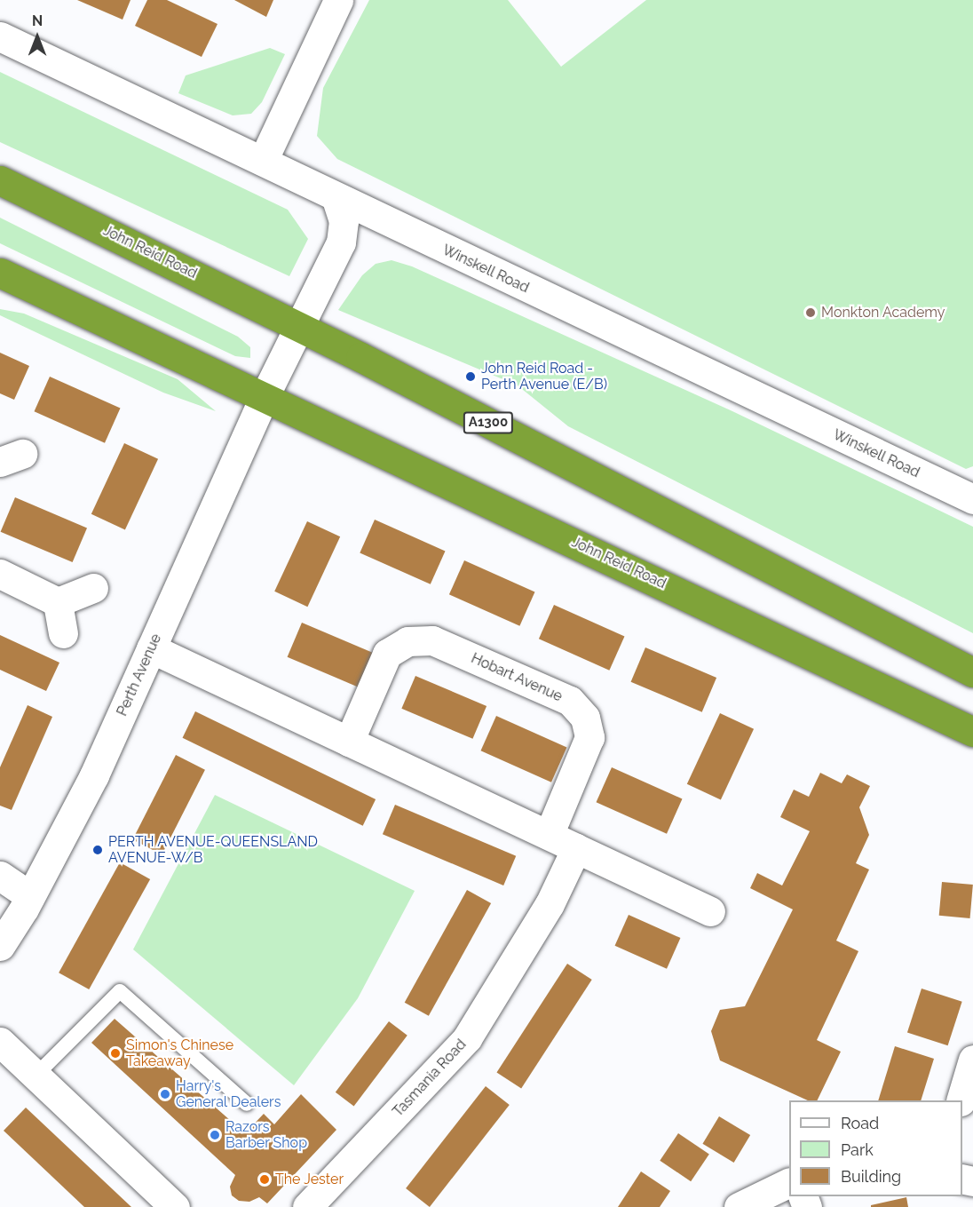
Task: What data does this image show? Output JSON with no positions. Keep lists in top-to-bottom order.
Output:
{
  "streets": {
    "highway": ["John Reid Road", "A1300"],
    "street": [
      "Winskell Road",
      "Perth Avenue",
      "Hobart Avenue",
      "Tasmania Road"
    ]
  },
  "crossings": [
    ["John Reid Road", "Perth Avenue"]
  ],
  "places": [
    "Monkton Academy",
    "John Reid Road - Perth Avenue (E/B)",
    "PERTH AVENUE-QUEENSLAND AVENUE-W/B",
    "Simon's Chinese Takeaway",
    "Harry's General Dealers",
    "Razors Barber Shop",
    "The Jester"
  ],
  "legend": ["Road", "Park", "Building"],
  "north": "top"
}
